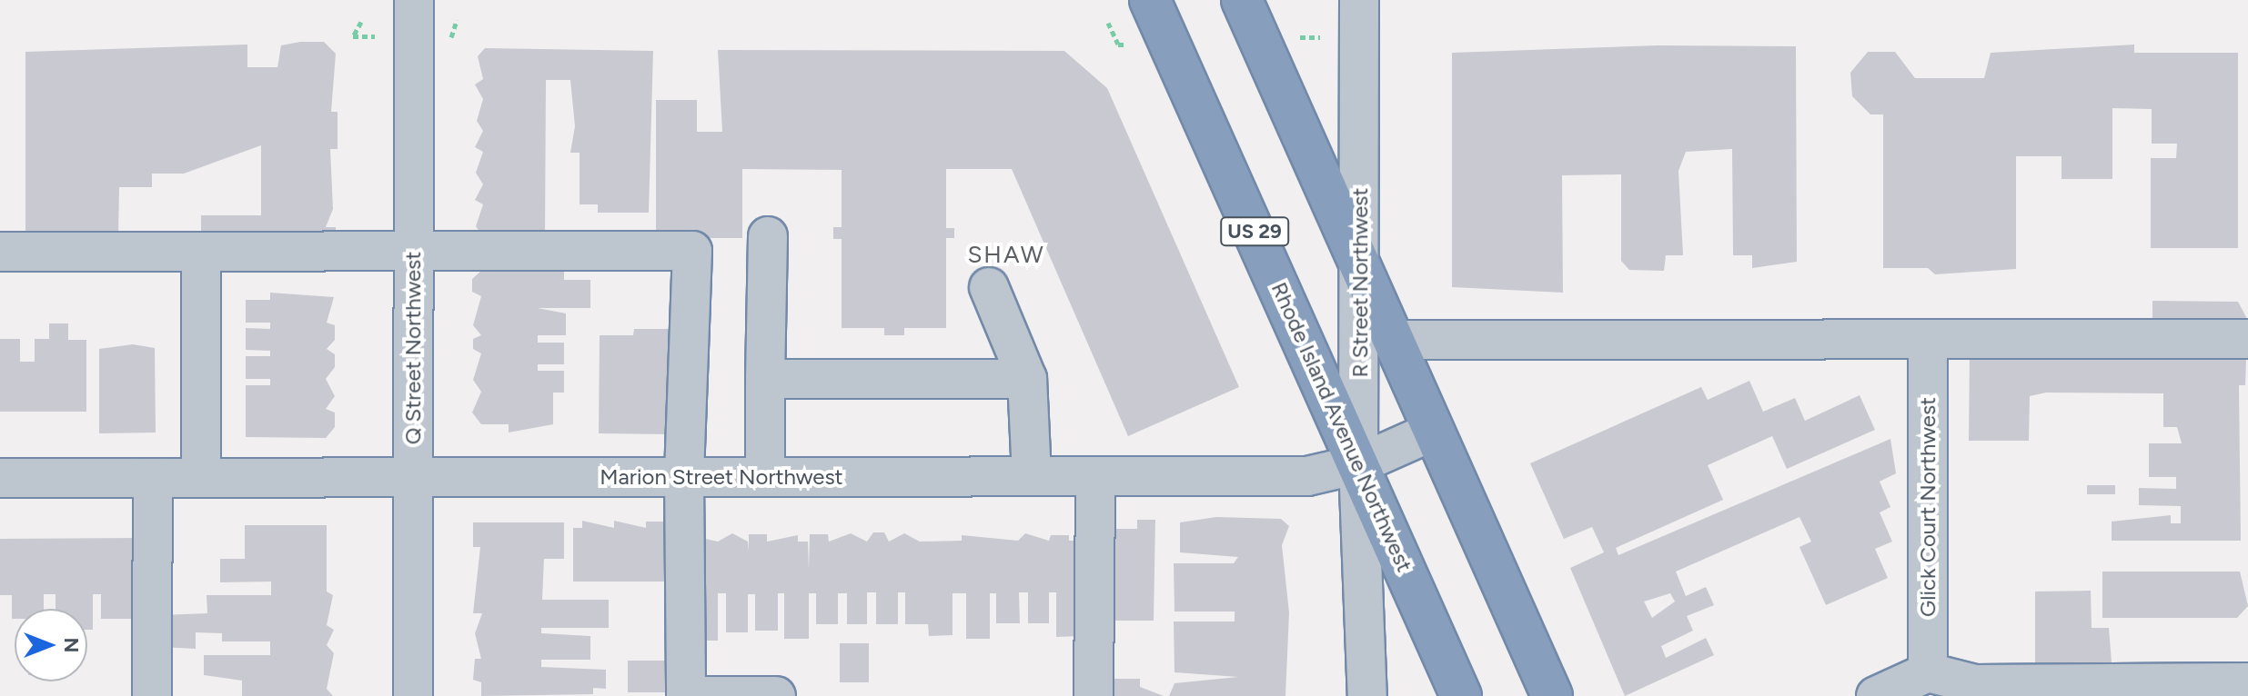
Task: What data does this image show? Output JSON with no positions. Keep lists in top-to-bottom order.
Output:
{
  "streets": {
    "highway": ["US 29", "Rhode Island Avenue Northwest"],
    "street": [
      "R Street Northwest",
      "Q Street Northwest",
      "Marion Street Northwest",
      "Glick Court Northwest"
    ]
  },
  "crossings": [
    ["R Street Northwest", "Rhode Island Avenue Northwest"],
    ["R Street Northwest", "Marion Street Northwest"],
    ["Q Street Northwest", "Marion Street Northwest"],
    ["Rhode Island Avenue Northwest", "Marion Street Northwest"]
  ],
  "districts": ["SHAW"],
  "north": "right"
}
